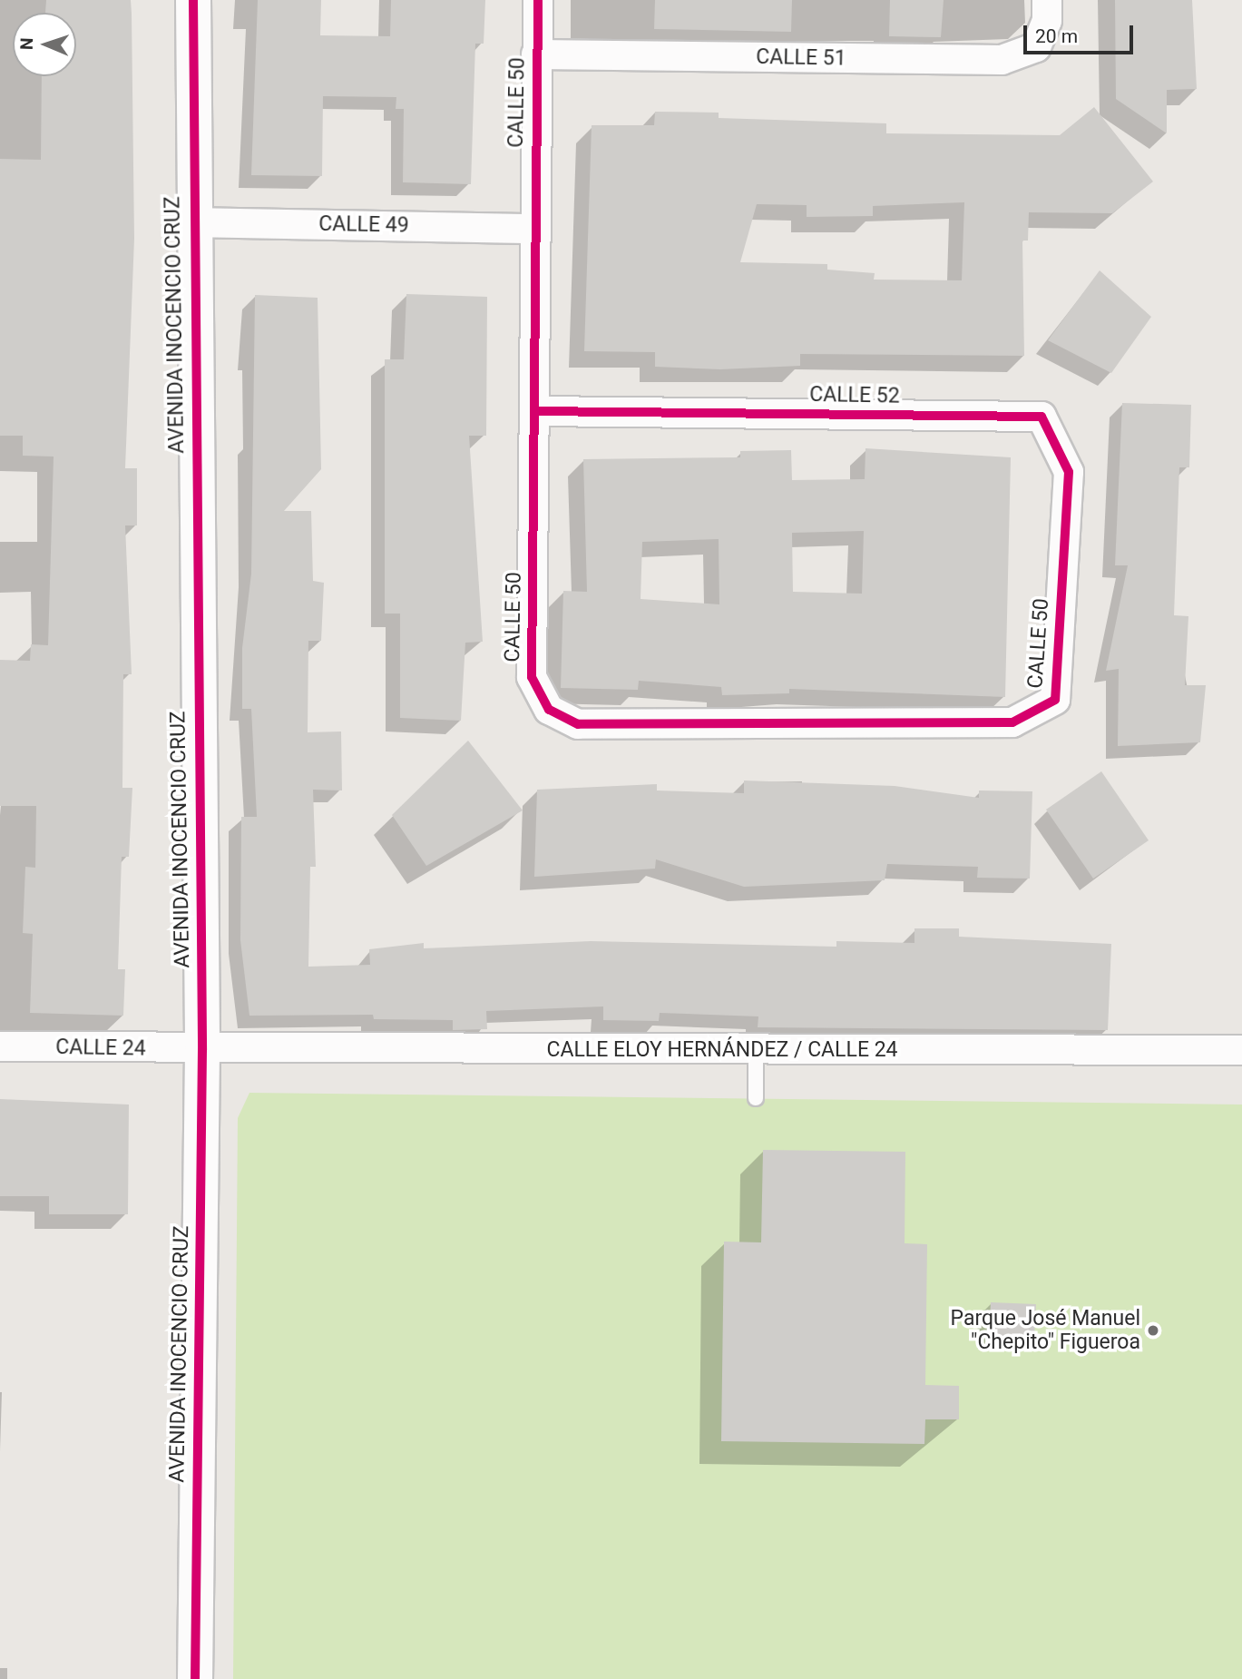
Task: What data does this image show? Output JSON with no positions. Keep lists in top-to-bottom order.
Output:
{
  "streets": {
    "street": [
      "CALLE 51",
      "CALLE 50",
      "CALLE 49",
      "AVENIDA INOCENCIO CRUZ",
      "CALLE 52",
      "CALLE 24",
      "CALLE ELOY HERNÁNDEZ / CALLE 24"
    ]
  },
  "crossings": [
    ["CALLE 51", "CALLE 50"],
    ["CALLE 50", "CALLE 49"],
    ["CALLE 50", "CALLE 52"],
    ["CALLE 49", "AVENIDA INOCENCIO CRUZ"],
    ["AVENIDA INOCENCIO CRUZ", "CALLE 24"],
    ["AVENIDA INOCENCIO CRUZ", "CALLE ELOY HERNÁNDEZ / CALLE 24"],
    ["CALLE 24", "CALLE ELOY HERNÁNDEZ / CALLE 24"]
  ],
  "places": ["Parque José Manuel \"Chepito\" Figueroa"],
  "scale_bar": "20 m",
  "north": "left"
}
